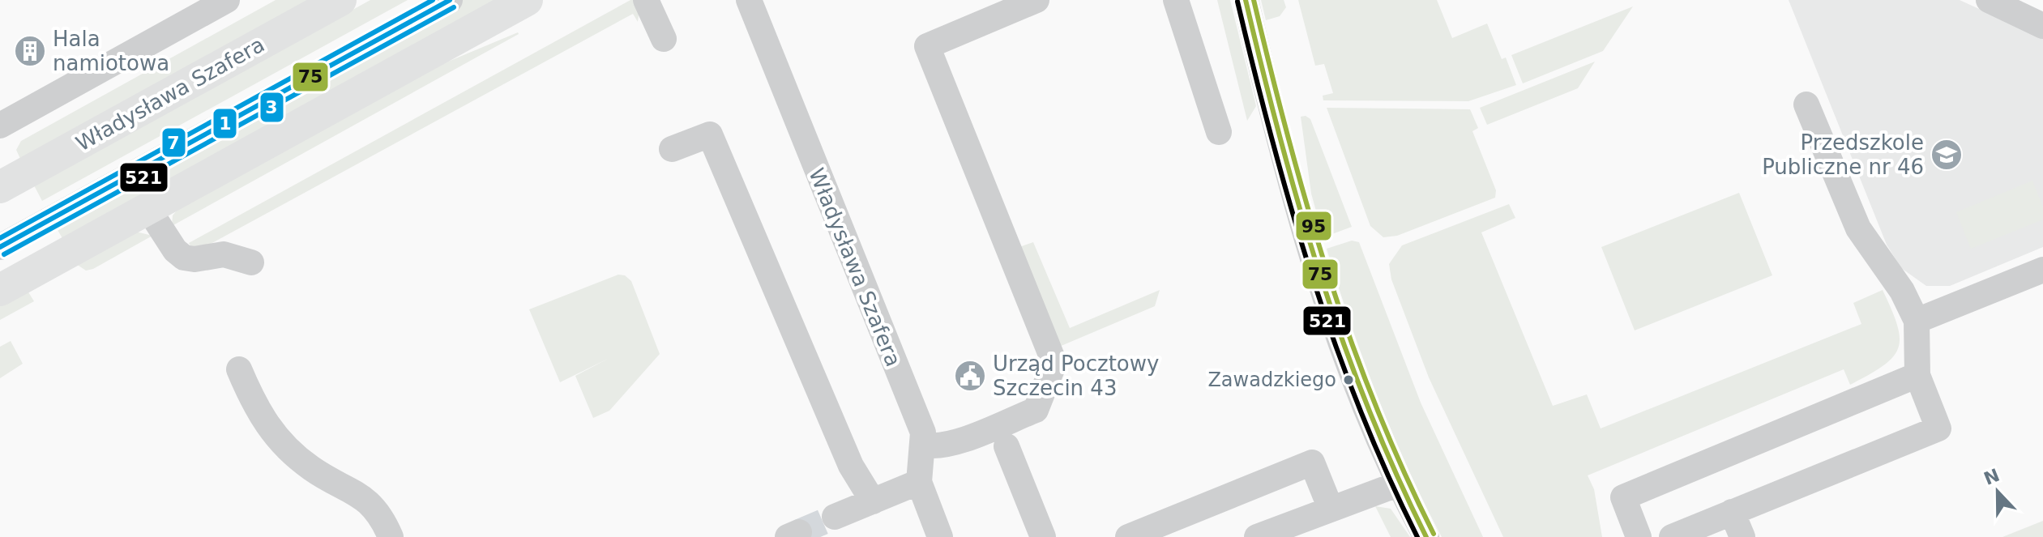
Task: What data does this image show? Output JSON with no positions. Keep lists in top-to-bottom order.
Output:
{
  "streets": {
    "main road": ["Władysława Szafera"]
  },
  "places": {
    "building": ["Hala namiotowa"],
    "school or university": ["Przedszkole Publiczne nr 46"],
    "public building": ["Urząd Pocztowy Szczecin 43"],
    "other": ["Zawadzkiego"]
  },
  "lines": [
    "transit line 1",
    "transit line 7",
    "transit line 75",
    "transit line 95",
    "transit line 521",
    "transit line 3"
  ],
  "north": "top"
}
